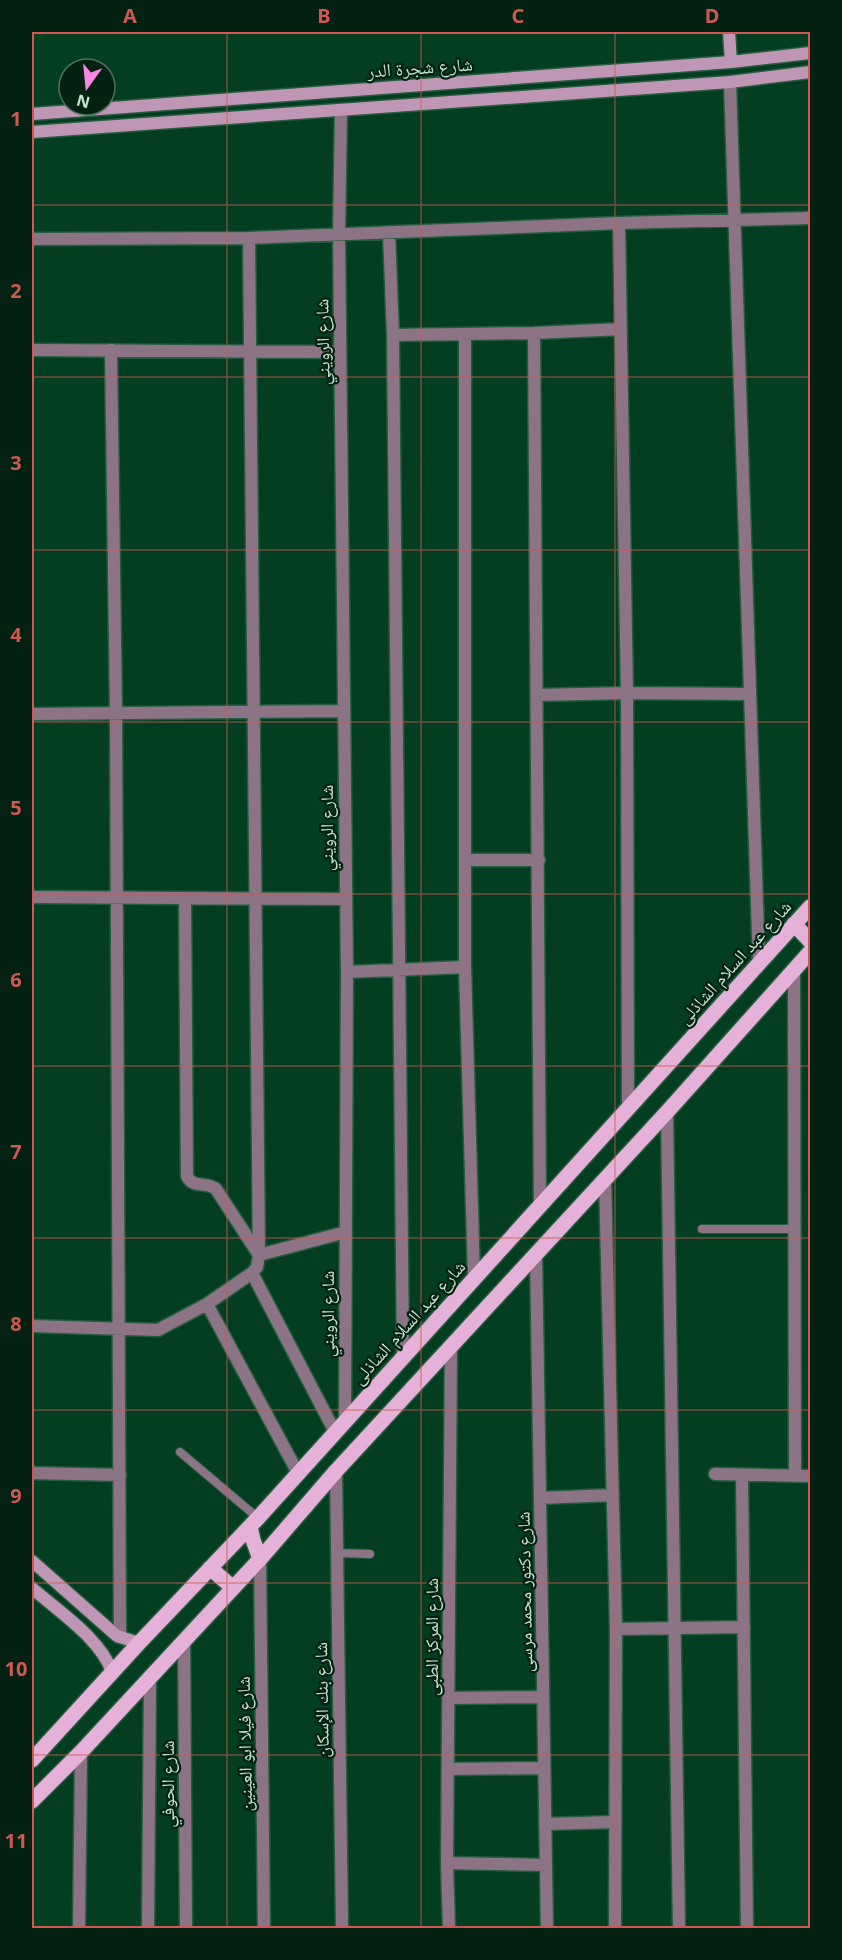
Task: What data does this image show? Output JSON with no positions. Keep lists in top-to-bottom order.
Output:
{
  "streets": {
    "main road": ["شارع عبد السلام الشاذلى"],
    "street": [
      "شارع شجرة الدر",
      "شارع الرويني",
      "شارع دكتور محمد مرسى",
      "شارع المركز الطبى",
      "شارع بنك الإسكان",
      "شارع فيلا ابو العينين",
      "شارع الحوفي"
    ]
  },
  "crossings": [
    ["شارع شجرة الدر", "شارع الرويني"],
    ["شارع الرويني", "شارع عبد السلام الشاذلى"]
  ],
  "north": "bottom",
  "grid": {
    "columns": [
      "A",
      "B",
      "C",
      "D"
    ],
    "rows": [
      "1",
      "2",
      "3",
      "4",
      "5",
      "6",
      "7",
      "8",
      "9",
      "10",
      "11"
    ]
  }
}
